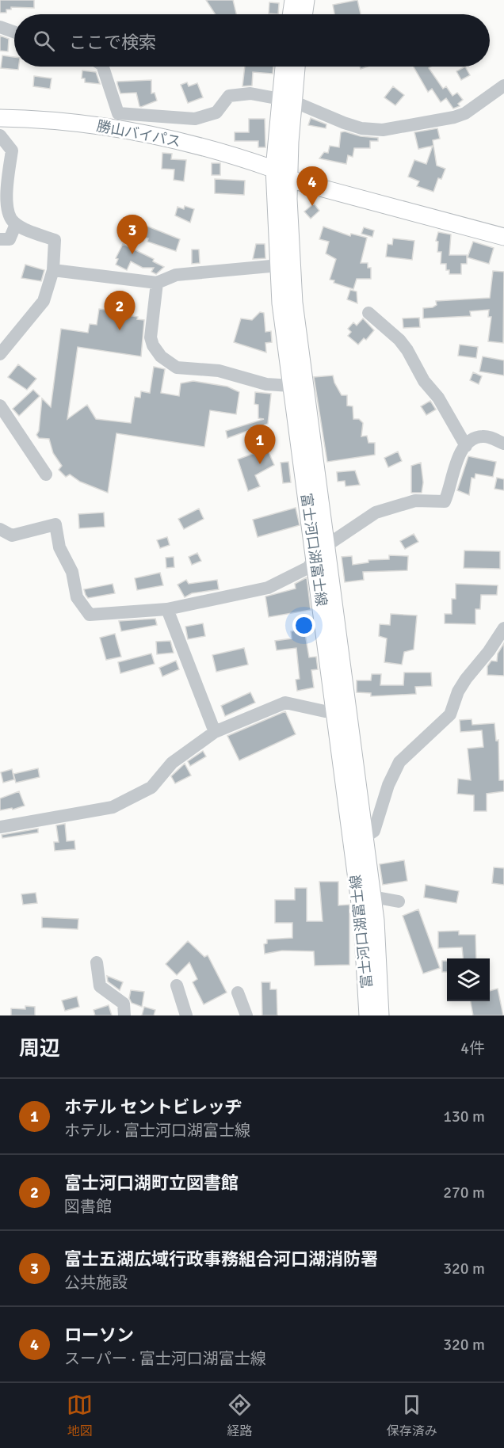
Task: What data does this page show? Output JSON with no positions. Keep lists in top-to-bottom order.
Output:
{
  "streets": {
    "main road": ["勝山バイパス", "富士河口湖富士線"]
  },
  "crossings": [
    ["勝山バイパス", "富士河口湖富士線"]
  ],
  "page": {
    "search": "ここで検索",
    "pins": [
      "4",
      "3",
      "2",
      "1"
    ],
    "heading": ["周辺", "4件"],
    "list": [
      {
        "mark": "1",
        "name": "ホテル セントビレッヂ",
        "note": "ホテル · 富士河口湖富士線",
        "value": "130 m"
      },
      {
        "mark": "2",
        "name": "富士河口湖町立図書館",
        "note": "図書館",
        "value": "270 m"
      },
      {
        "mark": "3",
        "name": "富士五湖広域行政事務組合河口湖消防署",
        "note": "公共施設",
        "value": "320 m"
      },
      {
        "mark": "4",
        "name": "ローソン",
        "note": "スーパー · 富士河口湖富士線",
        "value": "320 m"
      }
    ],
    "nav": ["地図", "経路", "保存済み"]
  }
}
